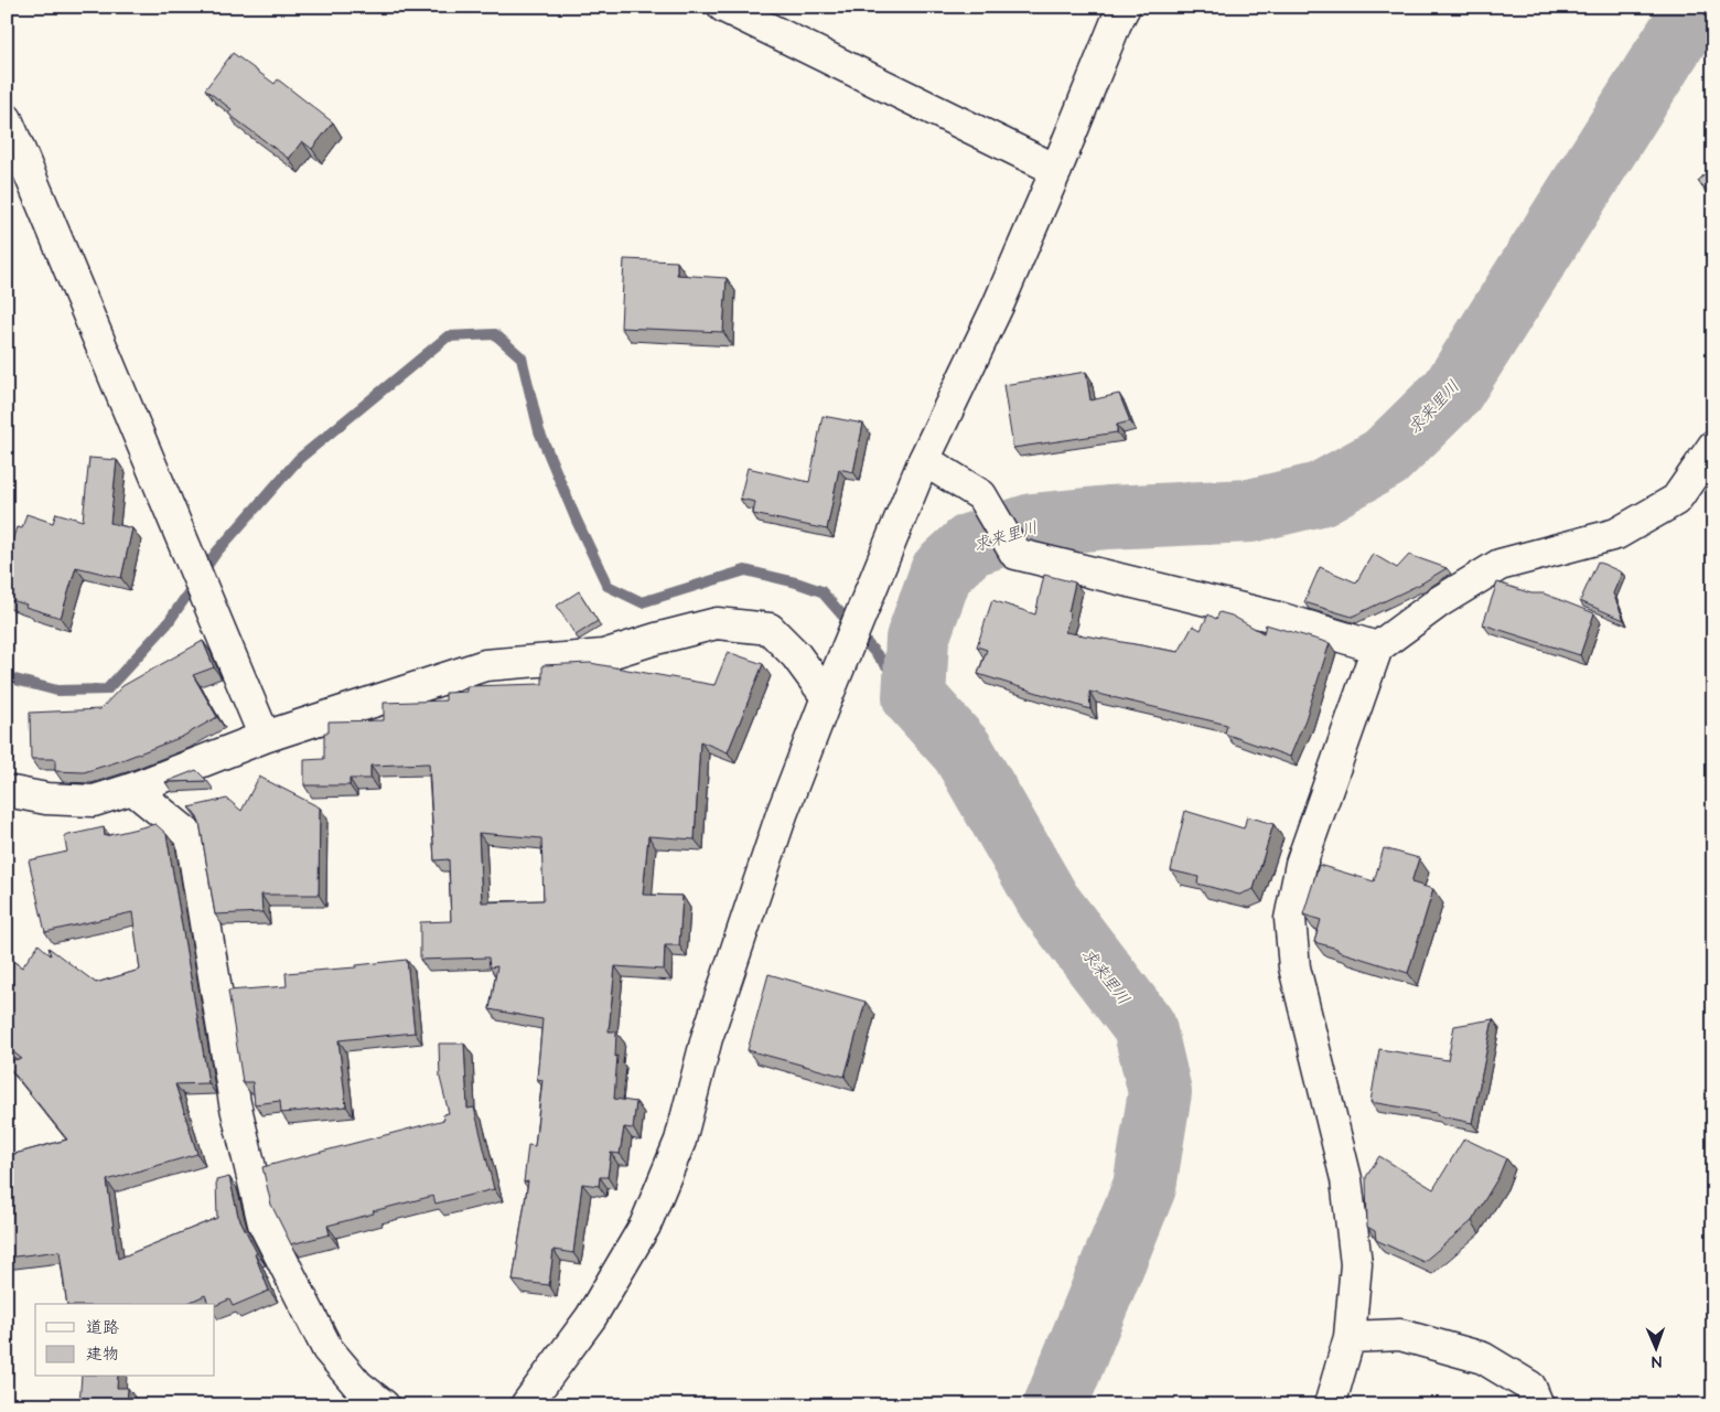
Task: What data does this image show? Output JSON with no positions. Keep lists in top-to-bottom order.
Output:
{
  "water": ["求来里川"],
  "legend": ["道路", "建物"],
  "north": "bottom"
}
